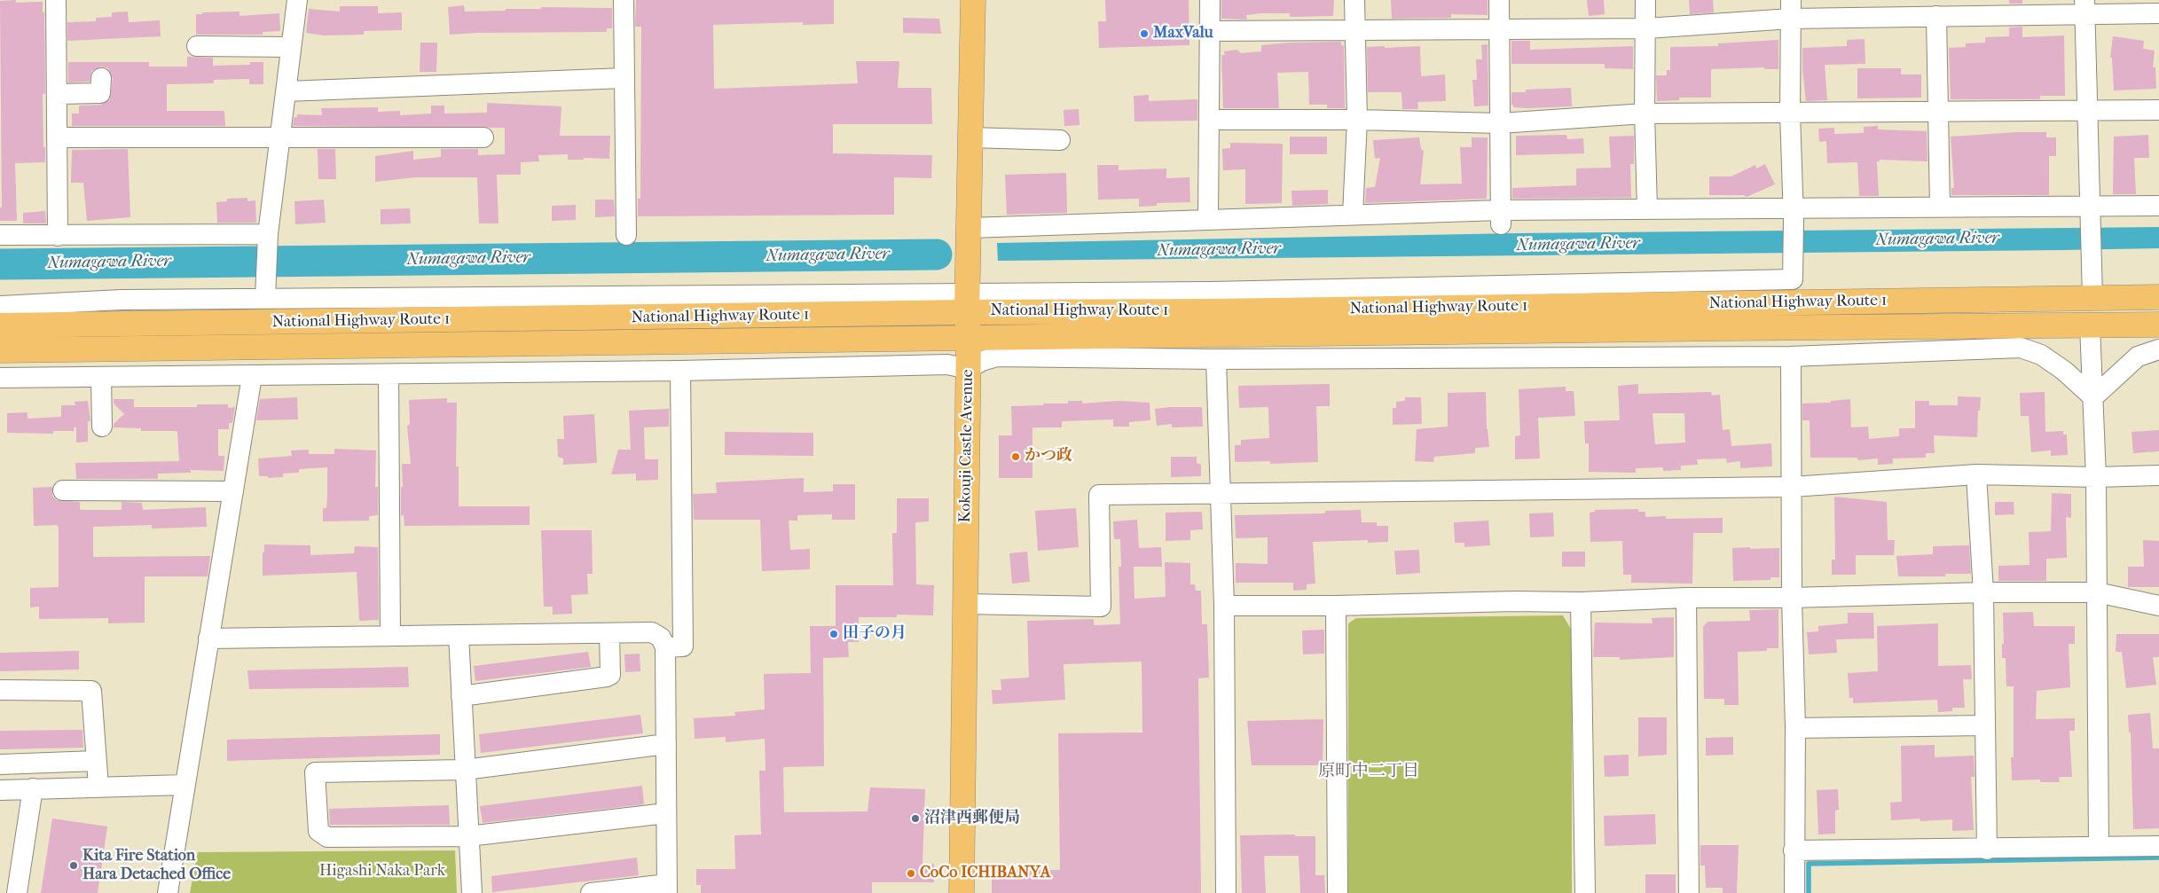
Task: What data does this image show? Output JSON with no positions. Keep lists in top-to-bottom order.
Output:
{
  "streets": {
    "main road": ["National Highway Route 1", "Kokouji Castle Avenue"]
  },
  "crossings": [
    ["National Highway Route 1", "Kokouji Castle Avenue"]
  ],
  "districts": ["原町中二丁目"],
  "water": ["Numagawa River"],
  "parks": ["Higashi Naka Park"],
  "places": [
    "MaxValu",
    "かつ政",
    "田子の月",
    "沼津西郵便局",
    "Kita Fire Station Hara Detached Office",
    "CoCo ICHIBANYA"
  ]
}
